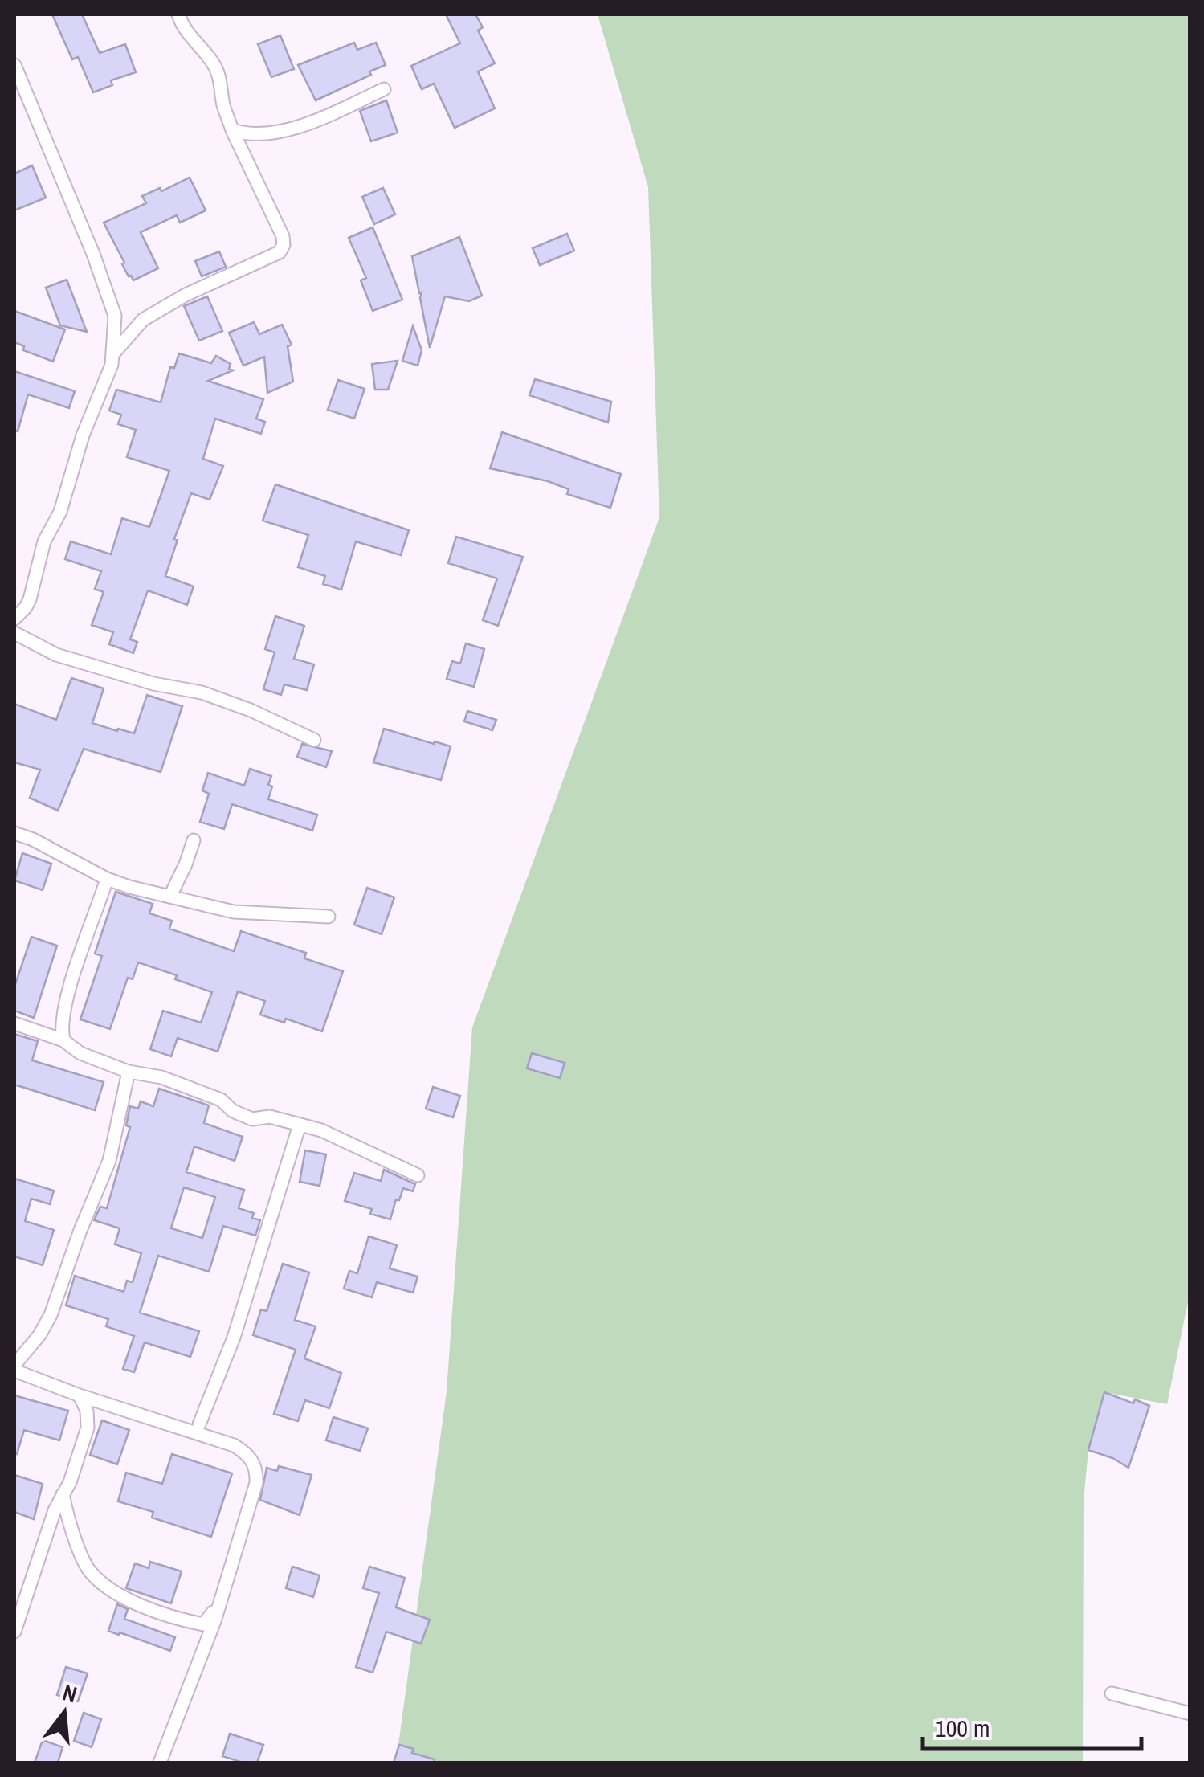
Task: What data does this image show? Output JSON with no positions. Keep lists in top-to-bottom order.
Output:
{
  "scale_bar": "100 m",
  "north": "top"
}
